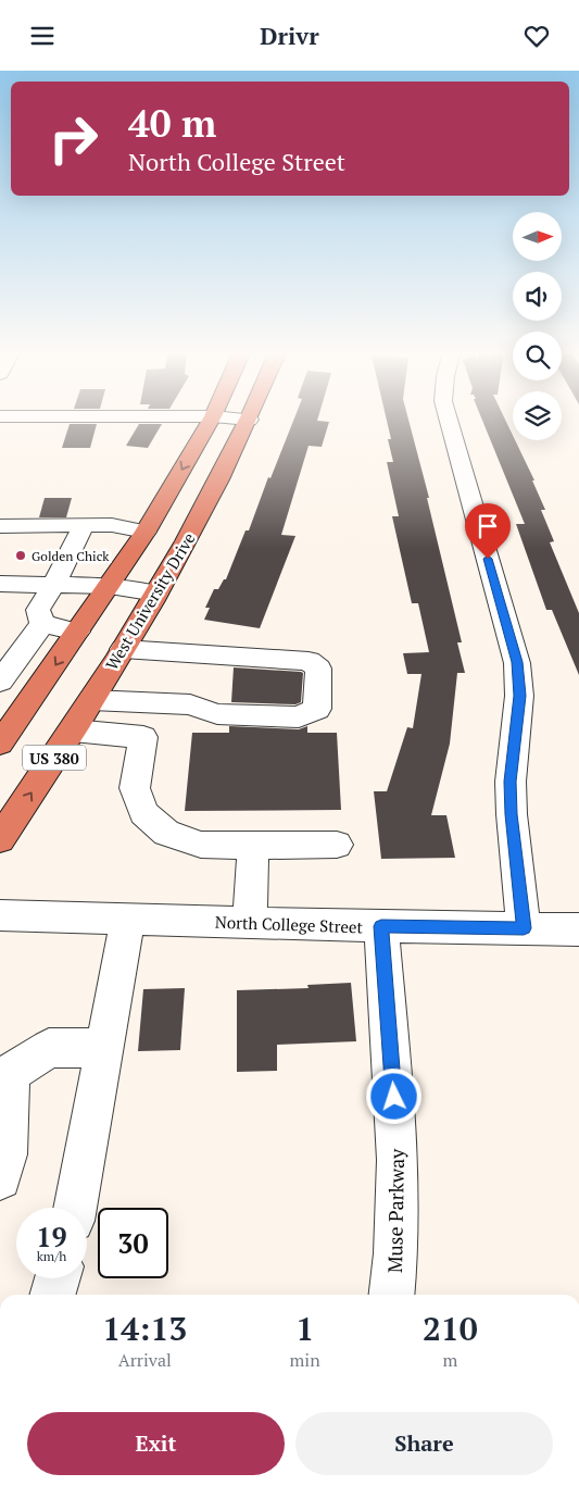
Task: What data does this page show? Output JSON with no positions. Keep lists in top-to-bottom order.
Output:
{
  "streets": {
    "highway": ["West University Drive", "US 380"],
    "street": ["North College Street", "Muse Parkway"]
  },
  "crossings": [
    ["North College Street", "Muse Parkway"]
  ],
  "places": ["Golden Chick"],
  "north": "right",
  "page": {
    "header": "Drivr",
    "turn": ["40 m", "North College Street"],
    "speed": "19 km/h",
    "limit": "30",
    "eta": [
      "14:13",
      "Arrival",
      "1",
      "min",
      "210",
      "m"
    ],
    "buttons": ["Exit", "Share"]
  }
}
